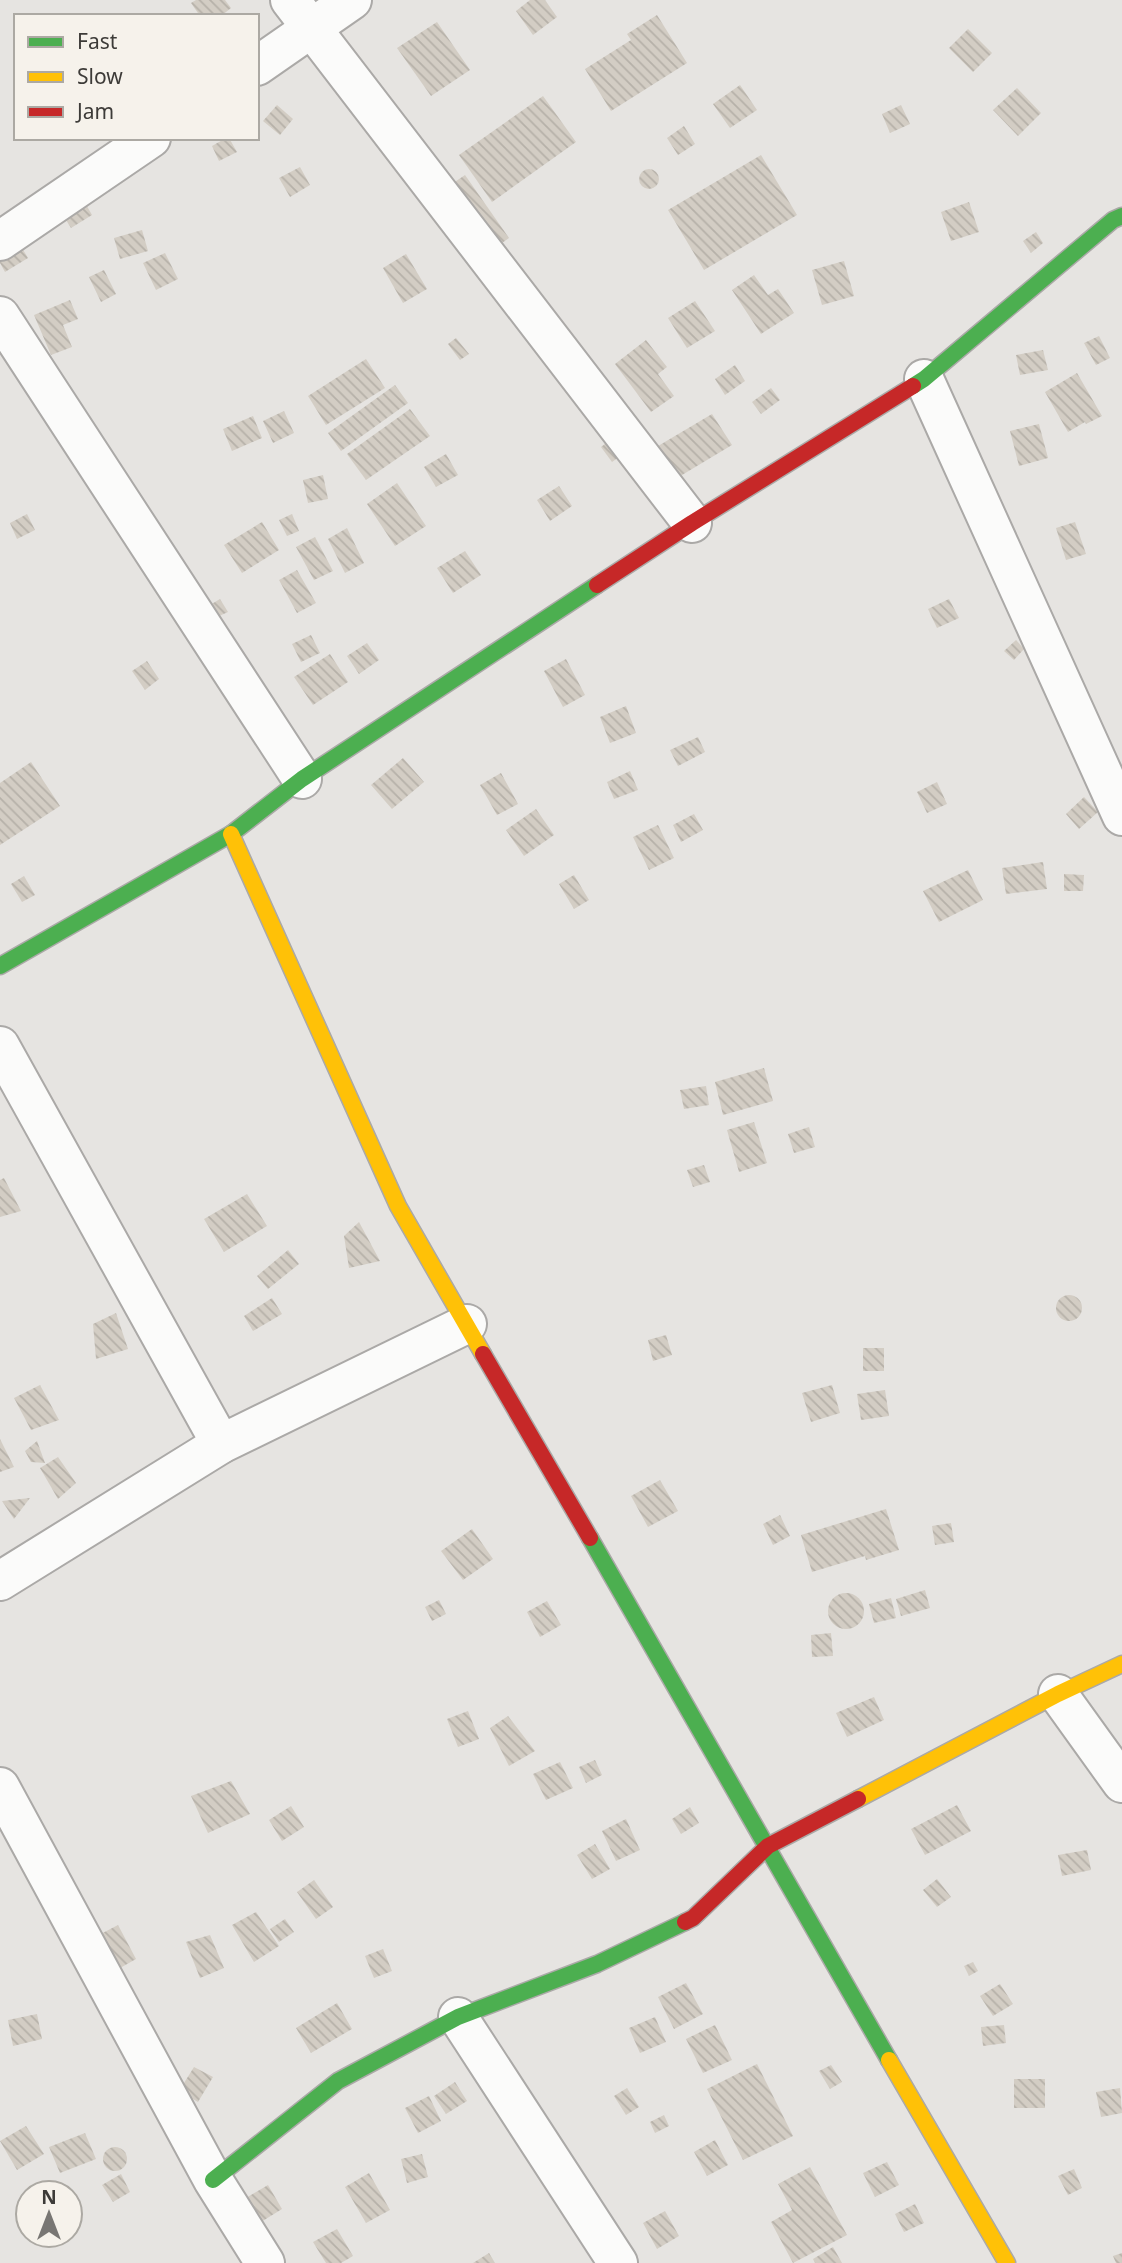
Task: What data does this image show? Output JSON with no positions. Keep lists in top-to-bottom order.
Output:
{
  "legend": ["Fast", "Slow", "Jam"],
  "north": "top"
}
